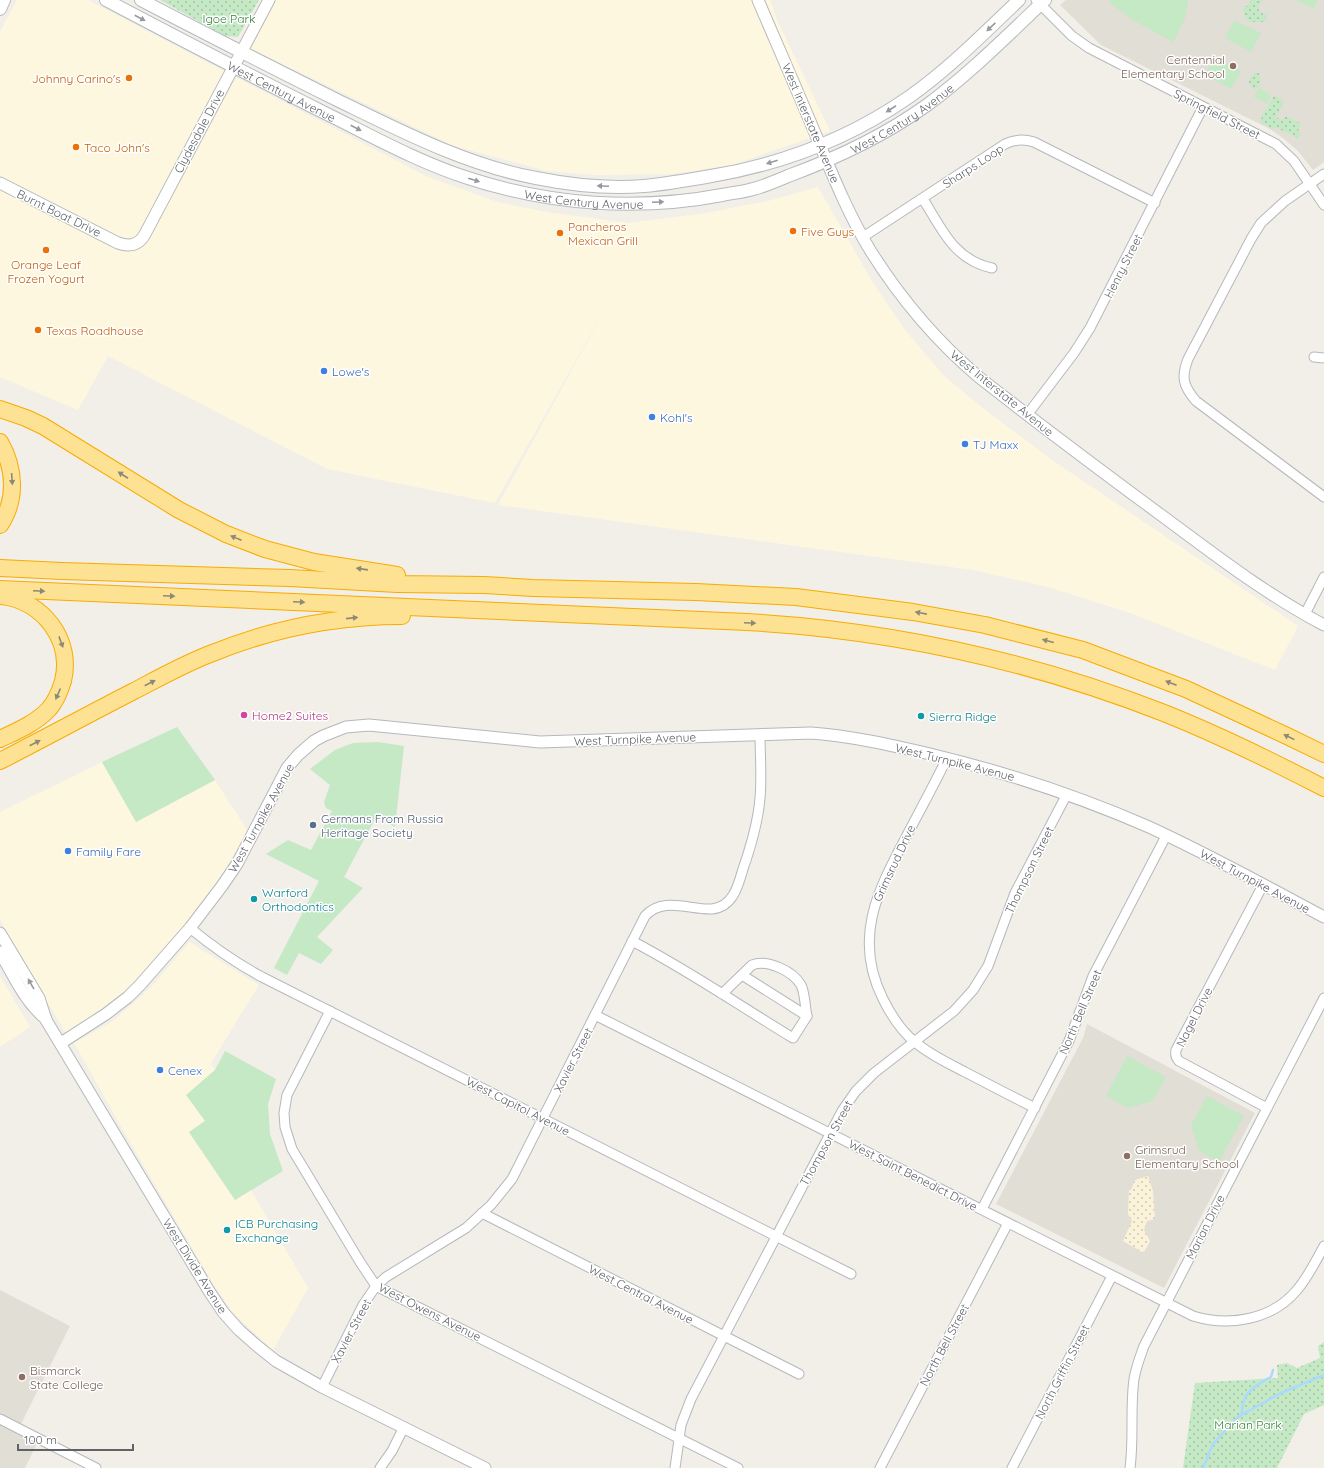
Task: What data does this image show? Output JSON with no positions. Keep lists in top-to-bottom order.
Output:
{
  "streets": {
    "main road": ["West Century Avenue"],
    "street": [
      "Springfield Street",
      "West Interstate Avenue",
      "Clydesdale Drive",
      "Sharps Loop",
      "Burnt Boat Drive",
      "Henry Street",
      "West Turnpike Avenue",
      "Grimsrud Drive",
      "Thompson Street",
      "North Bell Street",
      "Nagel Drive",
      "Xavier Street",
      "West Capitol Avenue",
      "West Saint Benedict Drive",
      "Marian Drive",
      "West Divide Avenue",
      "West Central Avenue",
      "West Owens Avenue",
      "North Griffin Street"
    ]
  },
  "crossings": [
    ["West Century Avenue", "Springfield Street"],
    ["West Century Avenue", "West Interstate Avenue"],
    ["West Century Avenue", "Clydesdale Drive"],
    ["Springfield Street", "Henry Street"],
    ["West Interstate Avenue", "Sharps Loop"],
    ["West Interstate Avenue", "Henry Street"],
    ["Clydesdale Drive", "Burnt Boat Drive"],
    ["Sharps Loop", "Henry Street"],
    ["West Turnpike Avenue", "Grimsrud Drive"],
    ["West Turnpike Avenue", "Thompson Street"],
    ["West Turnpike Avenue", "North Bell Street"],
    ["West Turnpike Avenue", "Nagel Drive"],
    ["West Turnpike Avenue", "Xavier Street"],
    ["West Turnpike Avenue", "West Capitol Avenue"],
    ["West Turnpike Avenue", "West Divide Avenue"],
    ["Grimsrud Drive", "Thompson Street"],
    ["Grimsrud Drive", "North Bell Street"],
    ["Thompson Street", "West Capitol Avenue"],
    ["Thompson Street", "West Saint Benedict Drive"],
    ["Thompson Street", "West Central Avenue"],
    ["Thompson Street", "West Owens Avenue"],
    ["North Bell Street", "West Saint Benedict Drive"],
    ["Nagel Drive", "Marian Drive"],
    ["Xavier Street", "West Capitol Avenue"],
    ["Xavier Street", "West Saint Benedict Drive"],
    ["Xavier Street", "West Divide Avenue"],
    ["Xavier Street", "West Central Avenue"],
    ["Xavier Street", "West Owens Avenue"],
    ["West Capitol Avenue", "West Owens Avenue"],
    ["West Saint Benedict Drive", "Marian Drive"],
    ["West Saint Benedict Drive", "North Griffin Street"]
  ],
  "parks": ["Igoe Park", "Marian Park"],
  "places": [
    "Centennial Elementary School",
    "Johnny Carino's",
    "Taco John's",
    "Five Guys",
    "Pancheros Mexican Grill",
    "Orange Leaf Frozen Yogurt",
    "Texas Roadhouse",
    "Lowe's",
    "Kohl's",
    "TJ Maxx",
    "Home2 Suites",
    "Sierra Ridge",
    "Germans From Russia Heritage Society",
    "Family Fare",
    "Warford Orthodontics",
    "Cenex",
    "Grimsrud Elementary School",
    "ICB Purchasing Exchange",
    "Bismarck State College"
  ],
  "scale_bar": "100 m"
}
